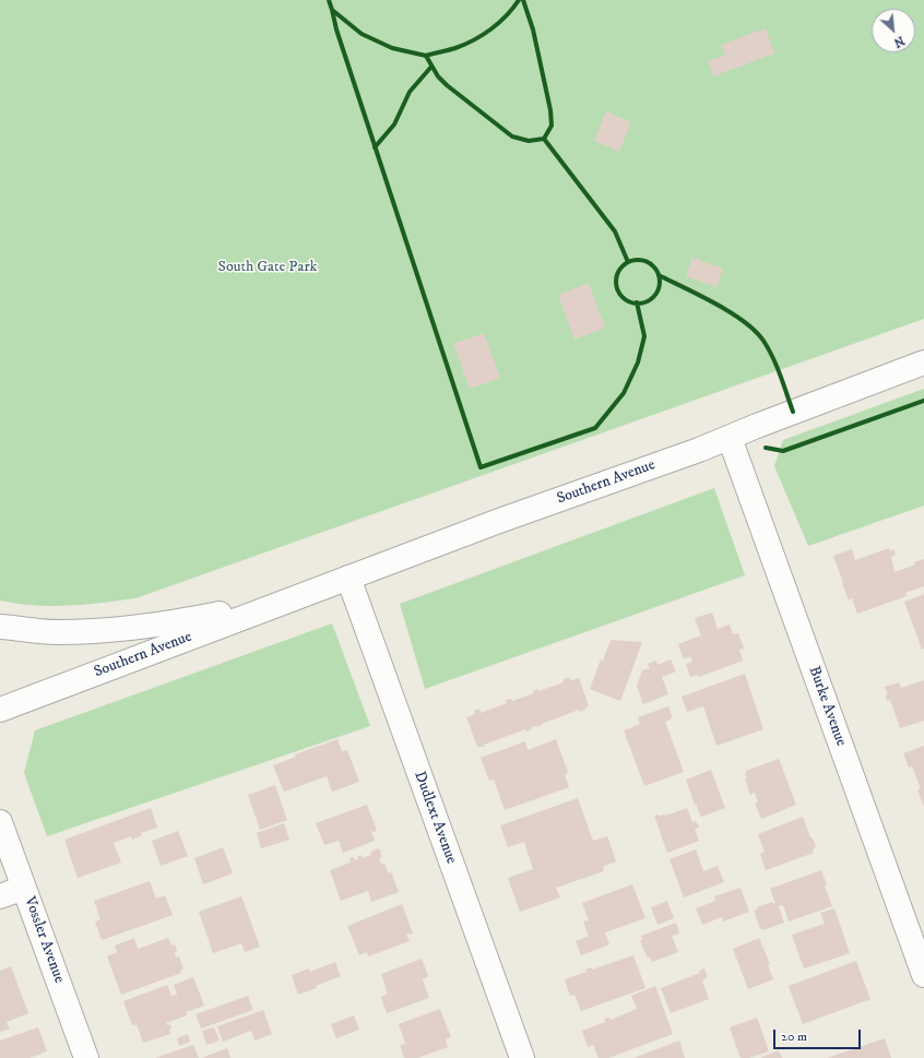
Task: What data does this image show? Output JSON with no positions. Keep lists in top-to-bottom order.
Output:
{
  "streets": {
    "street": [
      "Southern Avenue",
      "Burke Avenue",
      "Dudlext Avenue",
      "Vossler Avenue"
    ]
  },
  "crossings": [
    ["Southern Avenue", "Burke Avenue"],
    ["Southern Avenue", "Dudlext Avenue"]
  ],
  "parks": ["South Gate Park"],
  "scale_bar": "20 m",
  "north": "bottom right"
}
